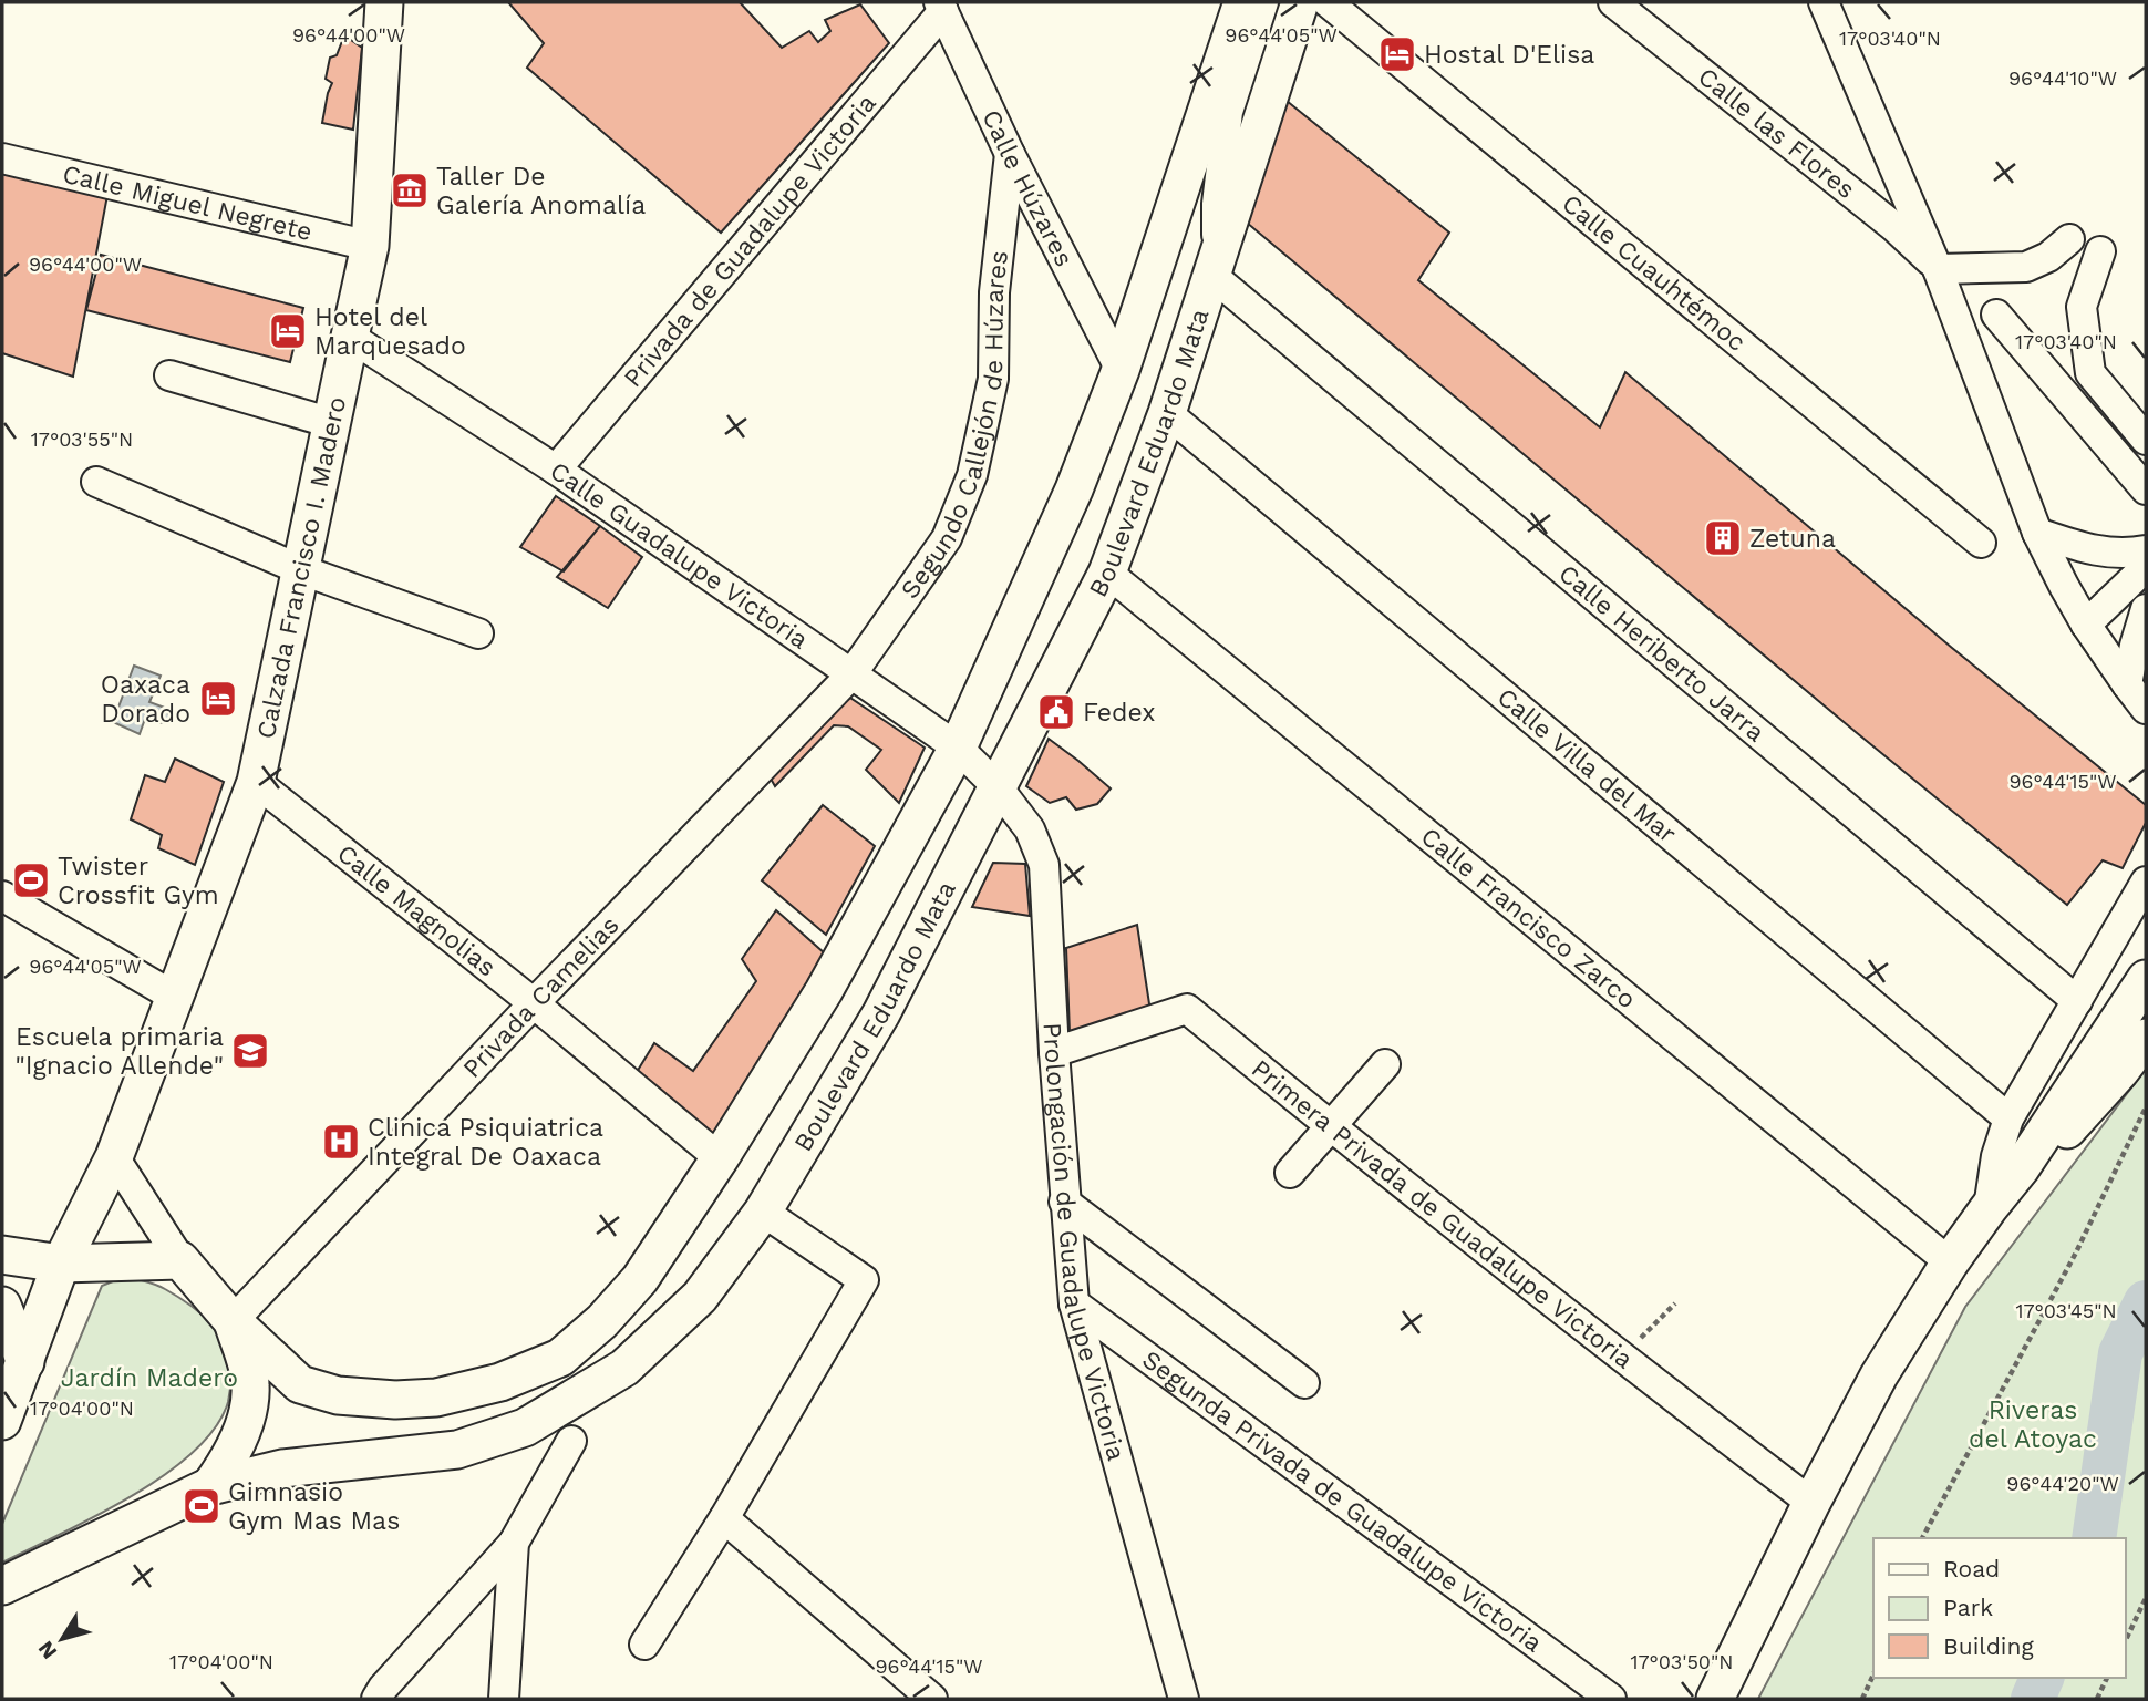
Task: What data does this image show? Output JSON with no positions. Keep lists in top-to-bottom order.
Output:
{
  "streets": {
    "main road": ["Boulevard Eduardo Mata", "Calzada Francisco I. Madero"],
    "street": [
      "Calle las Flores",
      "Calle Húzares",
      "Calle Miguel Negrete",
      "Privada de Guadalupe Victoria",
      "Calle Cuauhtémoc",
      "Segundo Callejón de Húzares",
      "Calle Guadalupe Victoria",
      "Calle Heriberto Jarra",
      "Calle Villa del Mar",
      "Calle Magnolias",
      "Calle Francisco Zarco",
      "Privada Camelias",
      "Primera Privada de Guadalupe Victoria",
      "Prolongación de Guadalupe Victoria",
      "Segunda Privada de Guadalupe Victoria"
    ]
  },
  "crossings": [
    ["Calle Húzares", "Privada de Guadalupe Victoria"],
    ["Calle Húzares", "Segundo Callejón de Húzares"],
    ["Calle Húzares", "Boulevard Eduardo Mata"],
    ["Calle Miguel Negrete", "Calzada Francisco I. Madero"],
    ["Privada de Guadalupe Victoria", "Calle Guadalupe Victoria"],
    ["Segundo Callejón de Húzares", "Calle Guadalupe Victoria"],
    ["Segundo Callejón de Húzares", "Privada Camelias"],
    ["Boulevard Eduardo Mata", "Calle Guadalupe Victoria"],
    ["Boulevard Eduardo Mata", "Calle Heriberto Jarra"],
    ["Boulevard Eduardo Mata", "Calle Villa del Mar"],
    ["Boulevard Eduardo Mata", "Calle Magnolias"],
    ["Boulevard Eduardo Mata", "Calle Francisco Zarco"],
    ["Boulevard Eduardo Mata", "Privada Camelias"],
    ["Boulevard Eduardo Mata", "Prolongación de Guadalupe Victoria"],
    ["Calle Guadalupe Victoria", "Calzada Francisco I. Madero"],
    ["Calle Guadalupe Victoria", "Privada Camelias"],
    ["Calle Guadalupe Victoria", "Prolongación de Guadalupe Victoria"],
    ["Calzada Francisco I. Madero", "Calle Magnolias"],
    ["Calle Magnolias", "Privada Camelias"],
    ["Primera Privada de Guadalupe Victoria", "Prolongación de Guadalupe Victoria"],
    ["Prolongación de Guadalupe Victoria", "Segunda Privada de Guadalupe Victoria"]
  ],
  "parks": ["Jardín Madero", "Riveras del Atoyac"],
  "places": {
    "hotel": ["Hostal D'Elisa", "Hotel del Marquesado", "Oaxaca Dorado"],
    "museum": ["Taller De Galería Anomalía"],
    "building": ["Zetuna"],
    "public building": ["Fedex"],
    "sports": ["Twister Crossfit Gym", "Gimnasio Gym Mas Mas"],
    "school or university": ["Escuela primaria \"Ignacio Allende\""],
    "hospital": ["Clinica Psiquiatrica Integral De Oaxaca"]
  },
  "legend": ["Road", "Park", "Building"],
  "north": "bottom left",
  "coordinates": [
    "96°44'00\"W",
    "96°44'05\"W",
    "17°03'40\"N",
    "96°44'10\"W",
    "17°03'55\"N",
    "96°44'15\"W",
    "17°03'45\"N",
    "17°04'00\"N",
    "96°44'20\"W",
    "17°03'50\"N"
  ]
}
